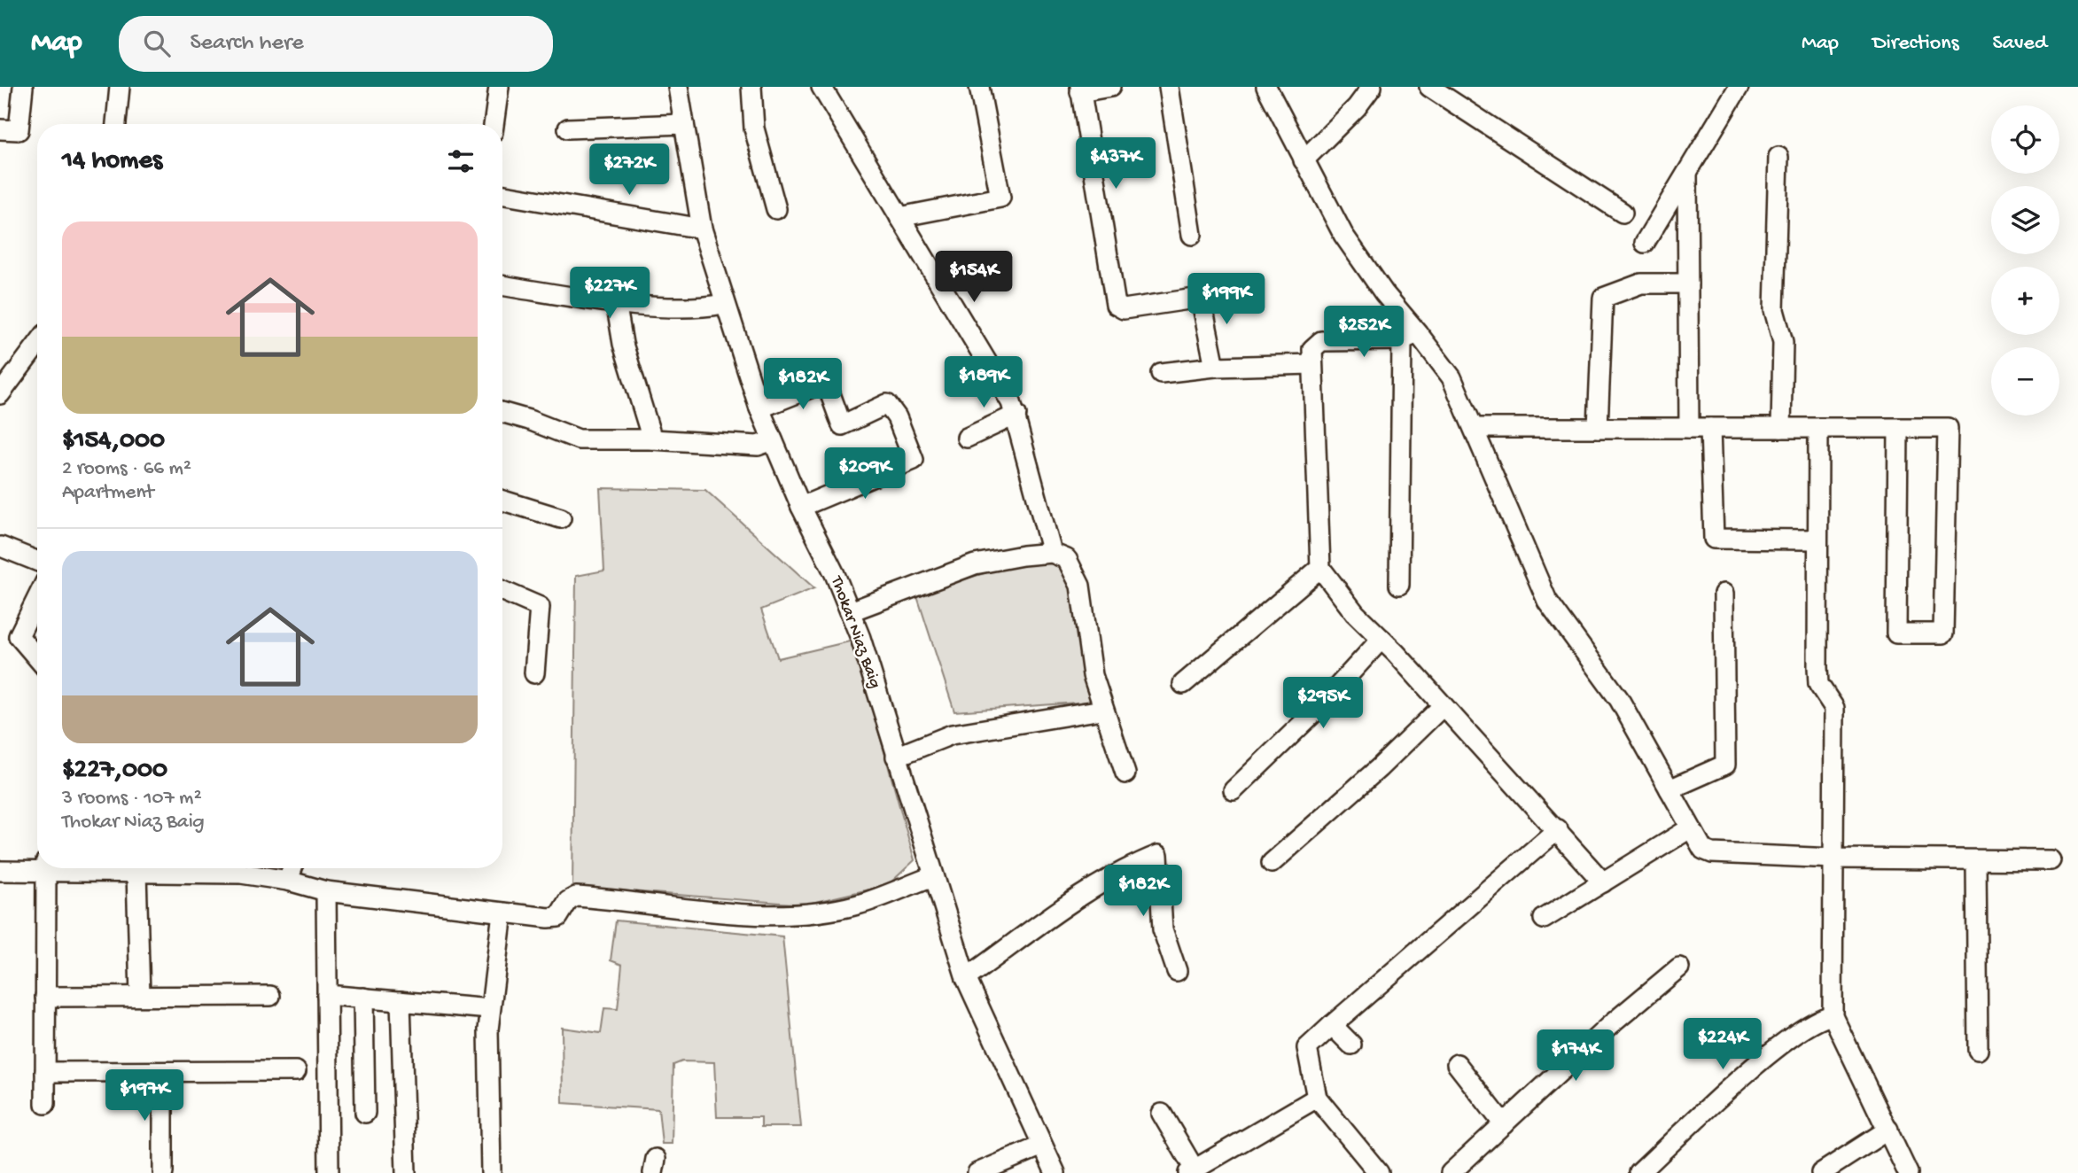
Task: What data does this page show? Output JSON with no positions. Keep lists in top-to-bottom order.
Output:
{
  "streets": {
    "street": ["Thokar Niaz Baig"]
  },
  "page": {
    "header": "Map",
    "search": "Search here",
    "nav": ["Map", "Directions", "Saved"],
    "map_buttons": ["+", "−"],
    "heading": "14 homes",
    "price": [
      "$437K",
      "$272K",
      "$154K",
      "$227K",
      "$199K",
      "$252K",
      "$189K",
      "$182K",
      "$209K",
      "$295K",
      "$182K",
      "$224K",
      "$174K",
      "$197K"
    ],
    "list": [
      {
        "name": "$154,000",
        "note": "2 rooms · 66 m² · Apartment"
      },
      {
        "name": "$227,000",
        "note": "3 rooms · 107 m² · Thokar Niaz Baig"
      }
    ]
  }
}
